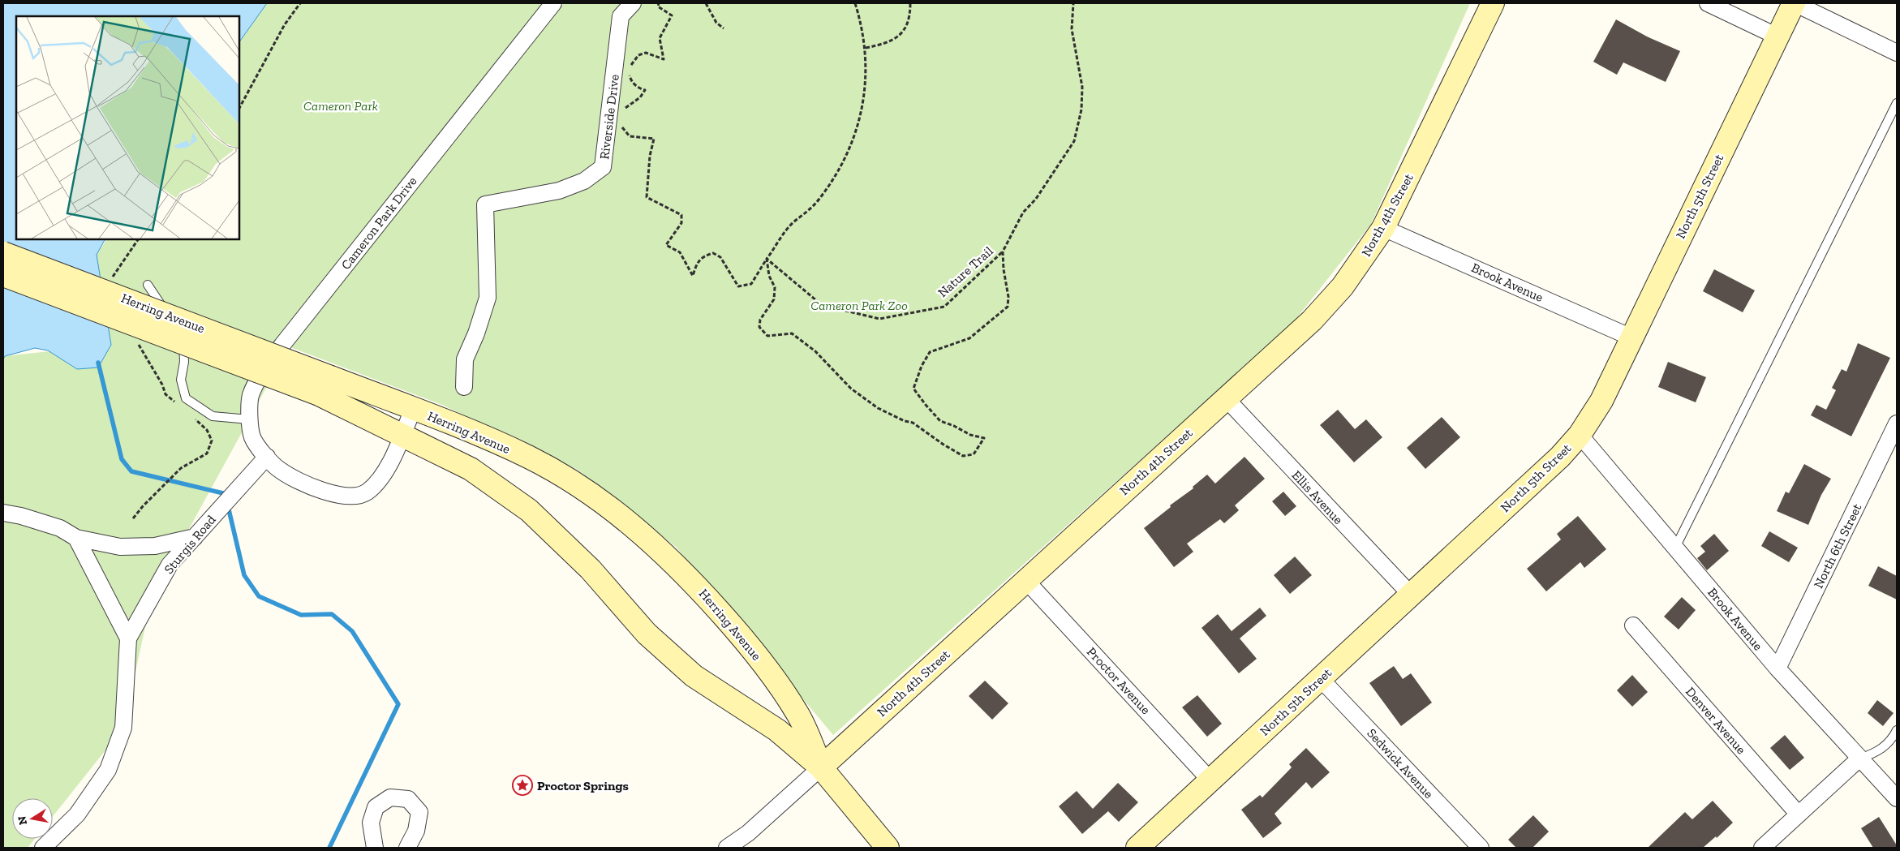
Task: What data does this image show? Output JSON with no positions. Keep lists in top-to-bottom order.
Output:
{
  "streets": {
    "main road": ["North 5th Street", "North 4th Street", "Herring Avenue"],
    "street": [
      "Riverside Drive",
      "Cameron Park Drive",
      "Brook Avenue",
      "Ellis Avenue",
      "Sturgis Road",
      "North 6th Street",
      "Proctor Avenue",
      "Denver Avenue",
      "Sedwick Avenue"
    ],
    "path": ["Nature Trail"]
  },
  "crossings": [
    ["North 5th Street", "Brook Avenue"],
    ["North 5th Street", "Ellis Avenue"],
    ["North 5th Street", "Proctor Avenue"],
    ["North 5th Street", "Sedwick Avenue"],
    ["North 4th Street", "Brook Avenue"],
    ["North 4th Street", "Herring Avenue"],
    ["North 4th Street", "Ellis Avenue"],
    ["North 4th Street", "Proctor Avenue"],
    ["Cameron Park Drive", "Sturgis Road"],
    ["Brook Avenue", "North 6th Street"]
  ],
  "parks": ["Cameron Park", "Cameron Park Zoo"],
  "places": {
    "place": ["Proctor Springs"]
  },
  "north": "left"
}
